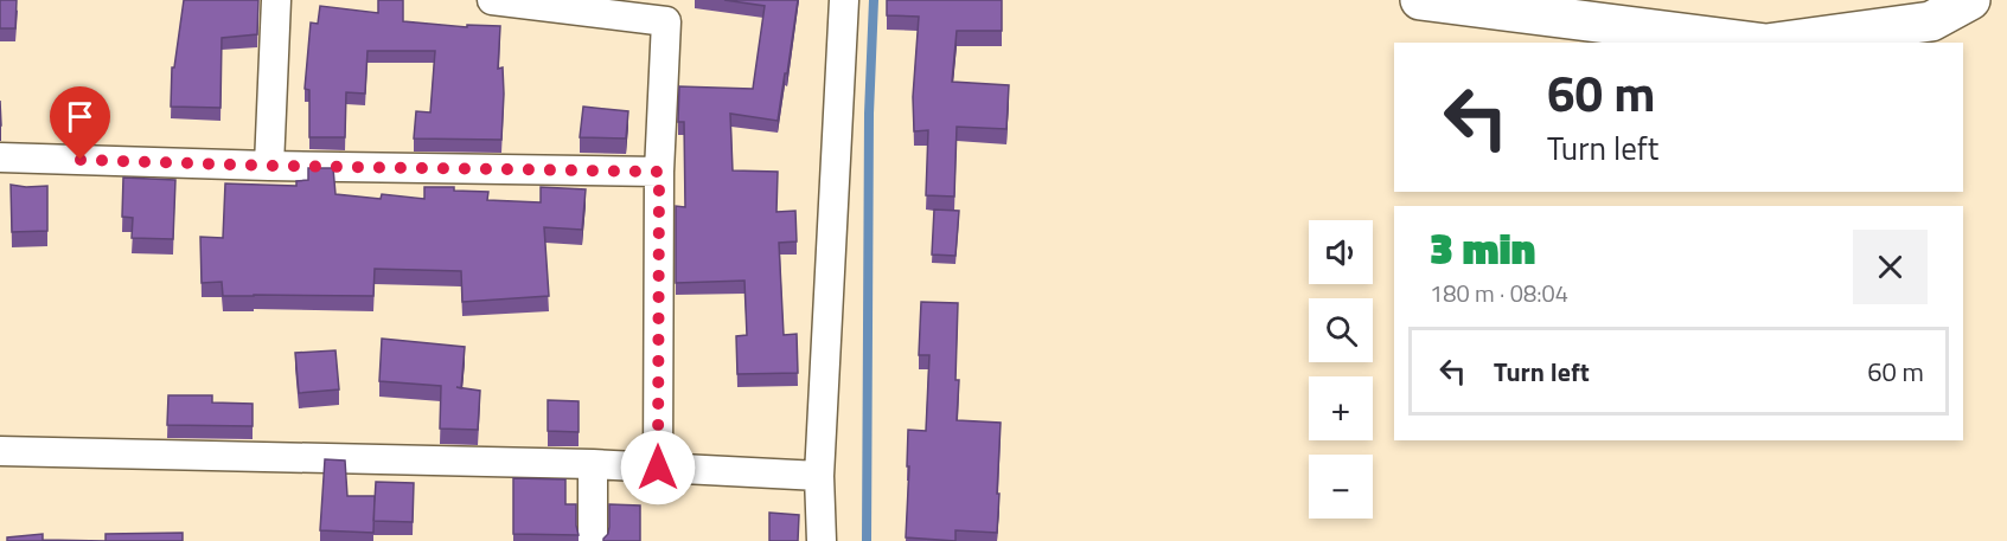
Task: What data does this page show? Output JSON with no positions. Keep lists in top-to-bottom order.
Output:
{
  "page": {
    "turn": ["60 m", "Turn left"],
    "heading": ["3 min", "180 m · 08:04"],
    "map_buttons": ["+", "−"],
    "list": [
      {
        "name": "Turn left",
        "value": "60 m"
      }
    ]
  }
}
